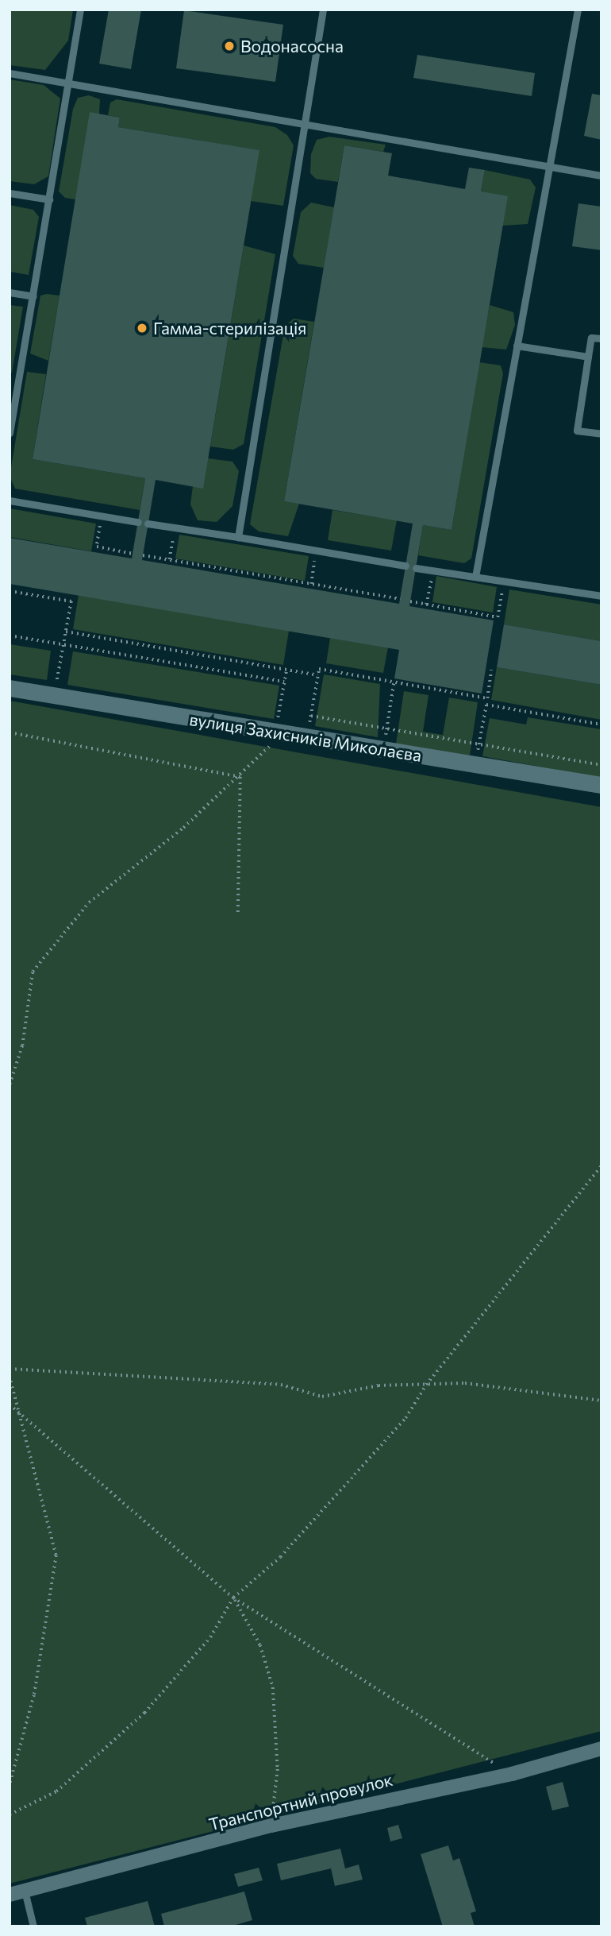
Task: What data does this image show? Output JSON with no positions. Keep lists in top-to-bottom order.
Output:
{
  "streets": {
    "street": ["вулиця Захисників Миколаєва", "Транспортний провулок"]
  },
  "places": ["Водонасосна", "Гамма-стерилізація"]
}
